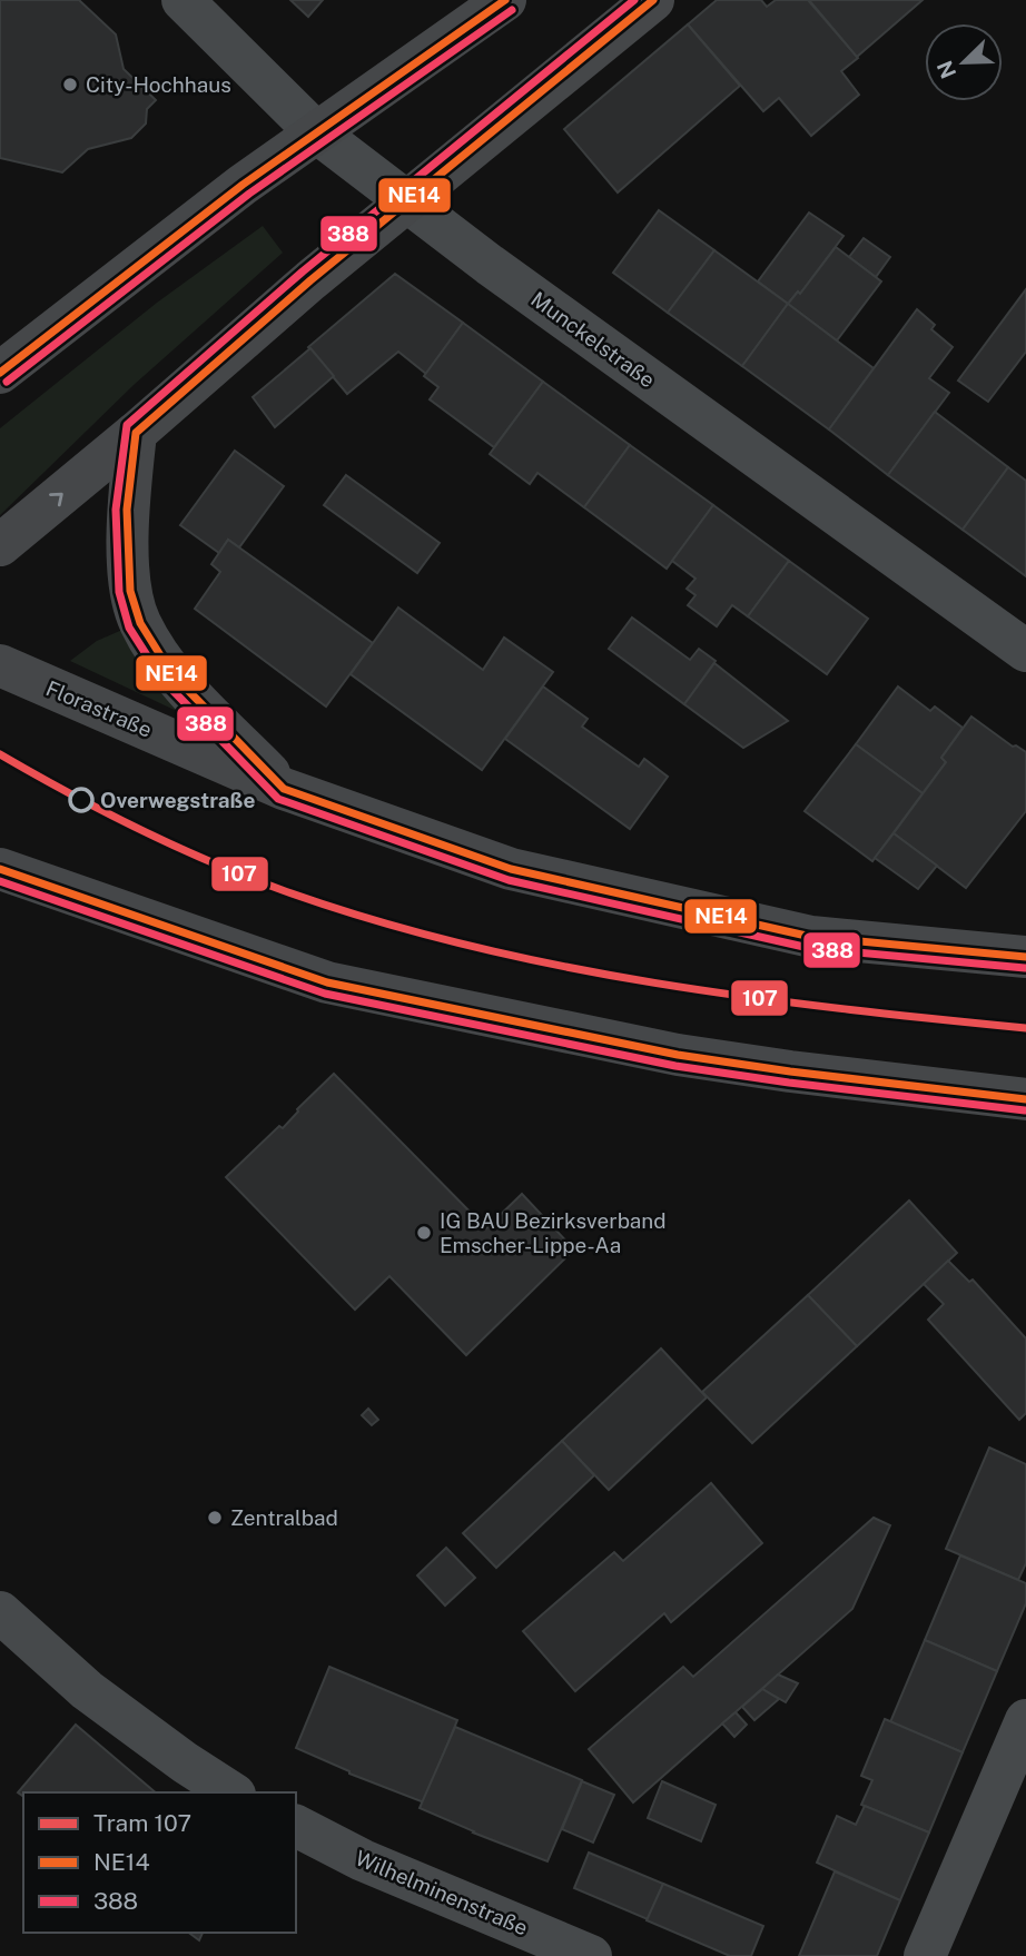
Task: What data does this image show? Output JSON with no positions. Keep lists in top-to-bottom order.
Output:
{
  "streets": {
    "main road": ["Florastraße"],
    "street": ["Munckelstraße", "Wilhelminenstraße"]
  },
  "places": [
    "City-Hochhaus",
    "Overwegstraße",
    "IG BAU Bezirksverband Emscher-Lippe-Aa",
    "Zentralbad"
  ],
  "lines": ["transit line NE14", "transit line 388", "tram line 107"],
  "legend": ["Tram 107", "NE14", "388"],
  "north": "bottom left"
}
